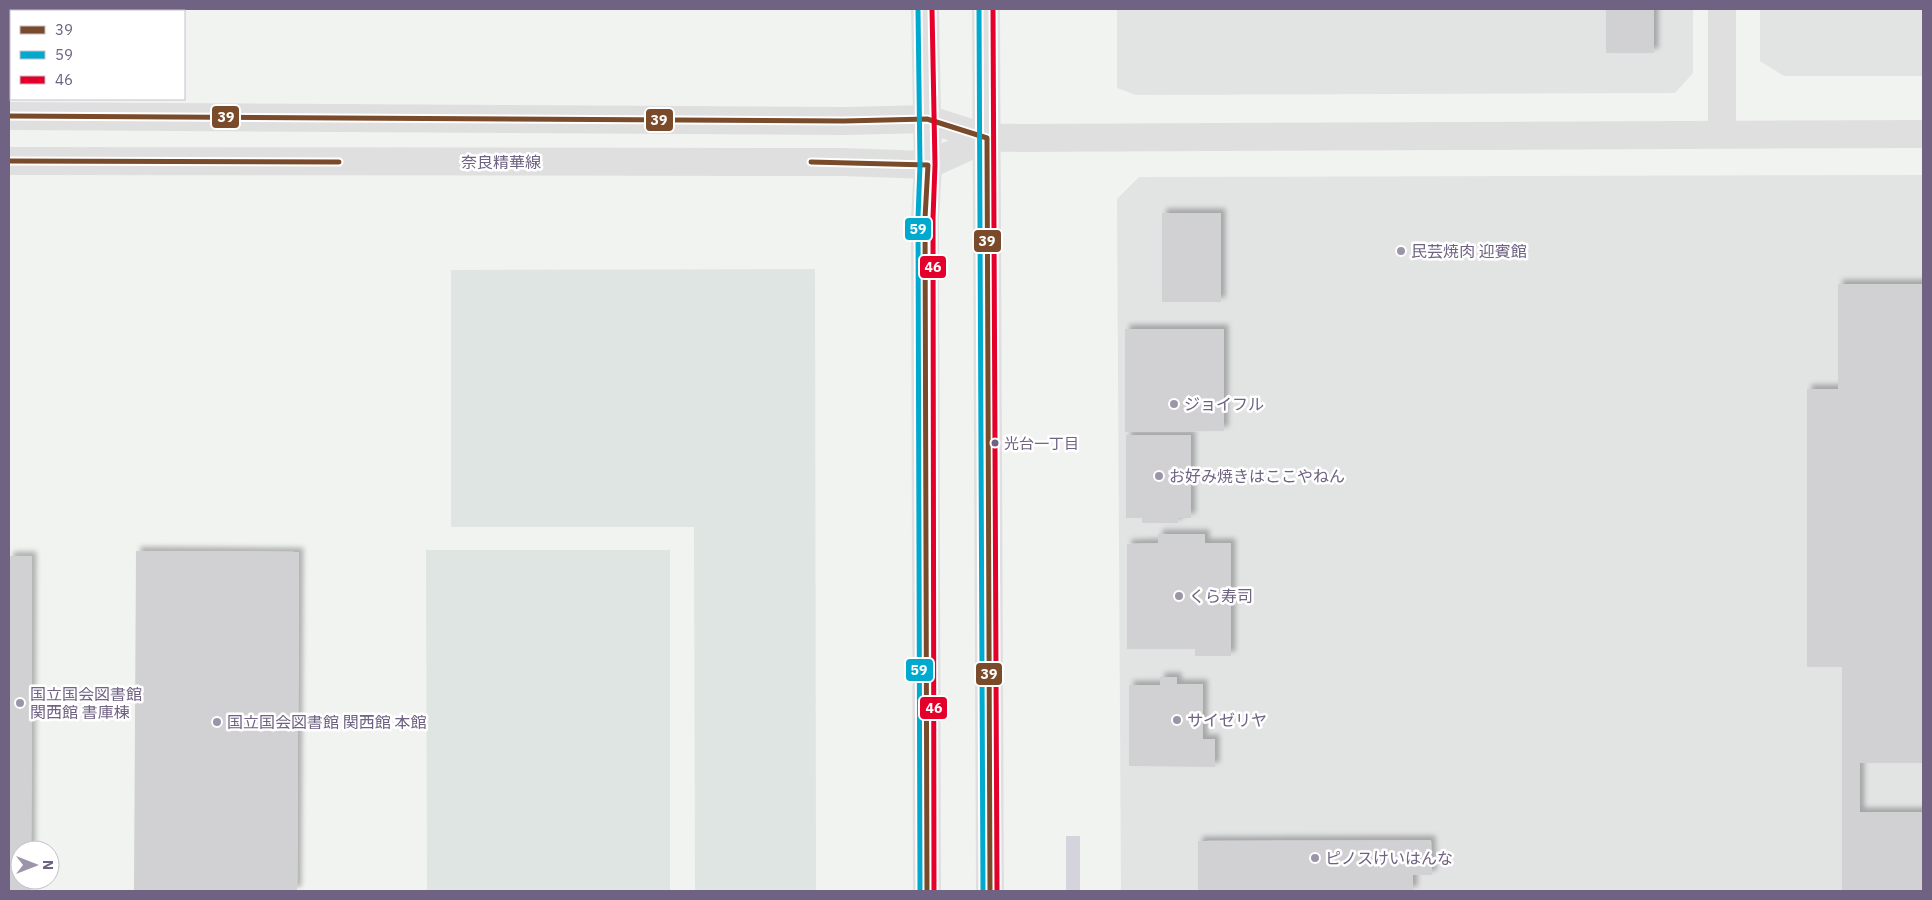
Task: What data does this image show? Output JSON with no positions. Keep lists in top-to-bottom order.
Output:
{
  "streets": {
    "main road": ["奈良精華線"]
  },
  "places": [
    "民芸焼肉 迎賓館",
    "ジョイフル",
    "光台一丁目",
    "お好み焼きはここやねん",
    "くら寿司",
    "国立国会図書館 関西館 書庫棟",
    "サイゼリヤ",
    "国立国会図書館 関西館 本館",
    "ピノスけいはんな"
  ],
  "lines": ["transit line 59", "transit line 46", "transit line 39"],
  "legend": ["39", "59", "46"],
  "north": "right"
}
